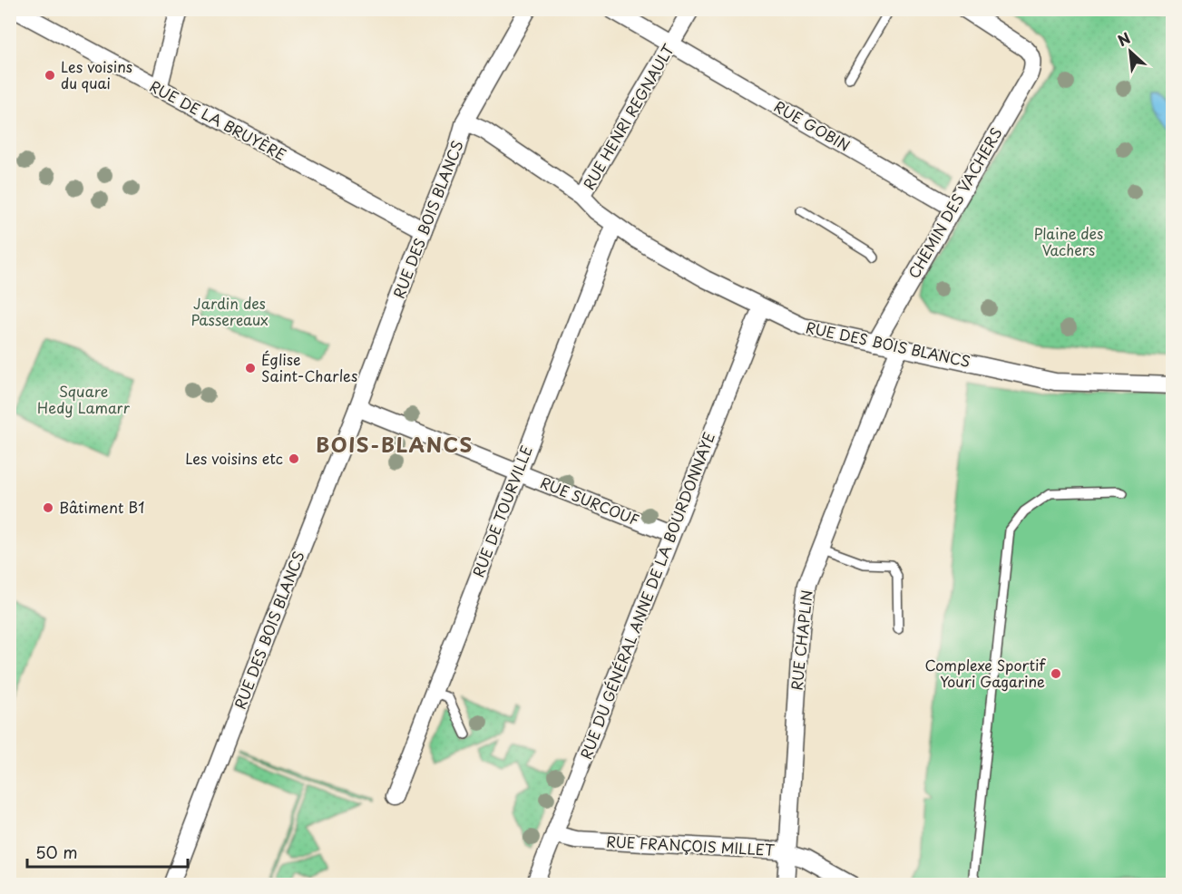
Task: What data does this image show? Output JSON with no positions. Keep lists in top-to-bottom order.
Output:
{
  "streets": {
    "street": [
      "RUE HENRI REGNAULT",
      "RUE DE LA BRUYÈRE",
      "RUE GOBIN",
      "CHEMIN DES VACHERS",
      "RUE DES BOIS BLANCS",
      "RUE SURCOUF",
      "RUE DE TOURVILLE",
      "RUE DU GÉNÉRAL ANNE DE LA BOURDONNAYE",
      "RUE CHAPLIN",
      "RUE FRANÇOIS MILLET"
    ]
  },
  "crossings": [
    ["RUE HENRI REGNAULT", "RUE GOBIN"],
    ["RUE HENRI REGNAULT", "RUE DES BOIS BLANCS"],
    ["RUE DE LA BRUYÈRE", "RUE DES BOIS BLANCS"],
    ["RUE GOBIN", "CHEMIN DES VACHERS"],
    ["CHEMIN DES VACHERS", "RUE DES BOIS BLANCS"],
    ["RUE DES BOIS BLANCS", "RUE SURCOUF"],
    ["RUE DES BOIS BLANCS", "RUE DE TOURVILLE"],
    ["RUE DES BOIS BLANCS", "RUE DU GÉNÉRAL ANNE DE LA BOURDONNAYE"],
    ["RUE DES BOIS BLANCS", "RUE CHAPLIN"],
    ["RUE SURCOUF", "RUE DE TOURVILLE"],
    ["RUE SURCOUF", "RUE DU GÉNÉRAL ANNE DE LA BOURDONNAYE"],
    ["RUE DU GÉNÉRAL ANNE DE LA BOURDONNAYE", "RUE FRANÇOIS MILLET"],
    ["RUE CHAPLIN", "RUE FRANÇOIS MILLET"]
  ],
  "districts": ["BOIS-BLANCS"],
  "parks": ["Plaine des Vachers", "Jardin des Passereaux", "Square Hedy Lamarr"],
  "places": [
    "Les voisins du quai",
    "Église Saint-Charles",
    "Les voisins etc",
    "Bâtiment B1",
    "Complexe Sportif Youri Gagarine"
  ],
  "scale_bar": "50 m",
  "north": "top left"
}
